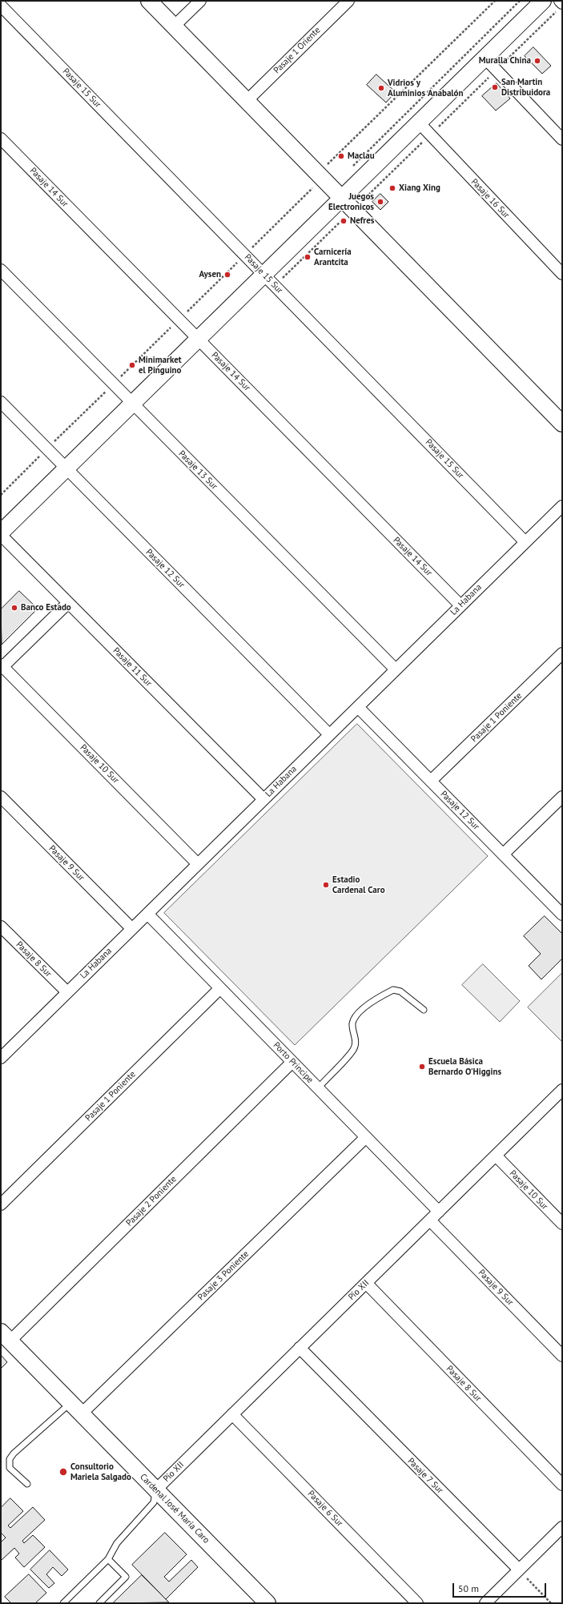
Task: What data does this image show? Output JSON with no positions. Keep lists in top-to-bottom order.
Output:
{
  "streets": {
    "main road": ["Cardenal José María Caro"],
    "street": [
      "Pasaje 1 Oriente",
      "Pasaje 15 Sur",
      "Pasaje 14 Sur",
      "Pasaje 16 Sur",
      "Pasaje 13 Sur",
      "Pasaje 12 Sur",
      "La Habana",
      "Pasaje 11 Sur",
      "Pasaje 1 Poniente",
      "Pasaje 10 Sur",
      "Pasaje 9 Sur",
      "Pasaje 8 Sur",
      "Porto Príncipe",
      "Pasaje 2 Poniente",
      "Pasaje 3 Poniente",
      "Pío XII",
      "Pasaje 7 Sur",
      "Pasaje 6 Sur"
    ]
  },
  "crossings": [
    ["Pasaje 15 Sur", "La Habana"],
    ["Pasaje 14 Sur", "La Habana"],
    ["Pasaje 13 Sur", "La Habana"],
    ["Pasaje 12 Sur", "La Habana"],
    ["Pasaje 12 Sur", "Pasaje 1 Poniente"],
    ["La Habana", "Pasaje 11 Sur"],
    ["La Habana", "Pasaje 10 Sur"],
    ["La Habana", "Pasaje 9 Sur"],
    ["La Habana", "Pasaje 8 Sur"],
    ["La Habana", "Porto Príncipe"],
    ["Pasaje 1 Poniente", "Porto Príncipe"],
    ["Pasaje 10 Sur", "Pío XII"],
    ["Pasaje 9 Sur", "Pío XII"],
    ["Pasaje 8 Sur", "Pío XII"],
    ["Porto Príncipe", "Pasaje 2 Poniente"],
    ["Porto Príncipe", "Pasaje 3 Poniente"],
    ["Porto Príncipe", "Pío XII"],
    ["Pasaje 2 Poniente", "Cardenal José María Caro"],
    ["Pasaje 3 Poniente", "Cardenal José María Caro"],
    ["Pío XII", "Pasaje 7 Sur"],
    ["Pío XII", "Cardenal José María Caro"],
    ["Pío XII", "Pasaje 6 Sur"]
  ],
  "places": [
    "Muralla China",
    "San Martin Distribuidora",
    "Vidrios y Aluminios Anabalón",
    "Maclau",
    "Xiang Xing",
    "Juegos Electronicos",
    "Nefres",
    "Carnicería Arantcita",
    "Aysen",
    "Minimarket el Pinguino",
    "Banco Estado",
    "Estadio Cardenal Caro",
    "Escuela Básica Bernardo O'Higgins",
    "Consultorio Mariela Salgado"
  ],
  "scale_bar": "50 m"
}
